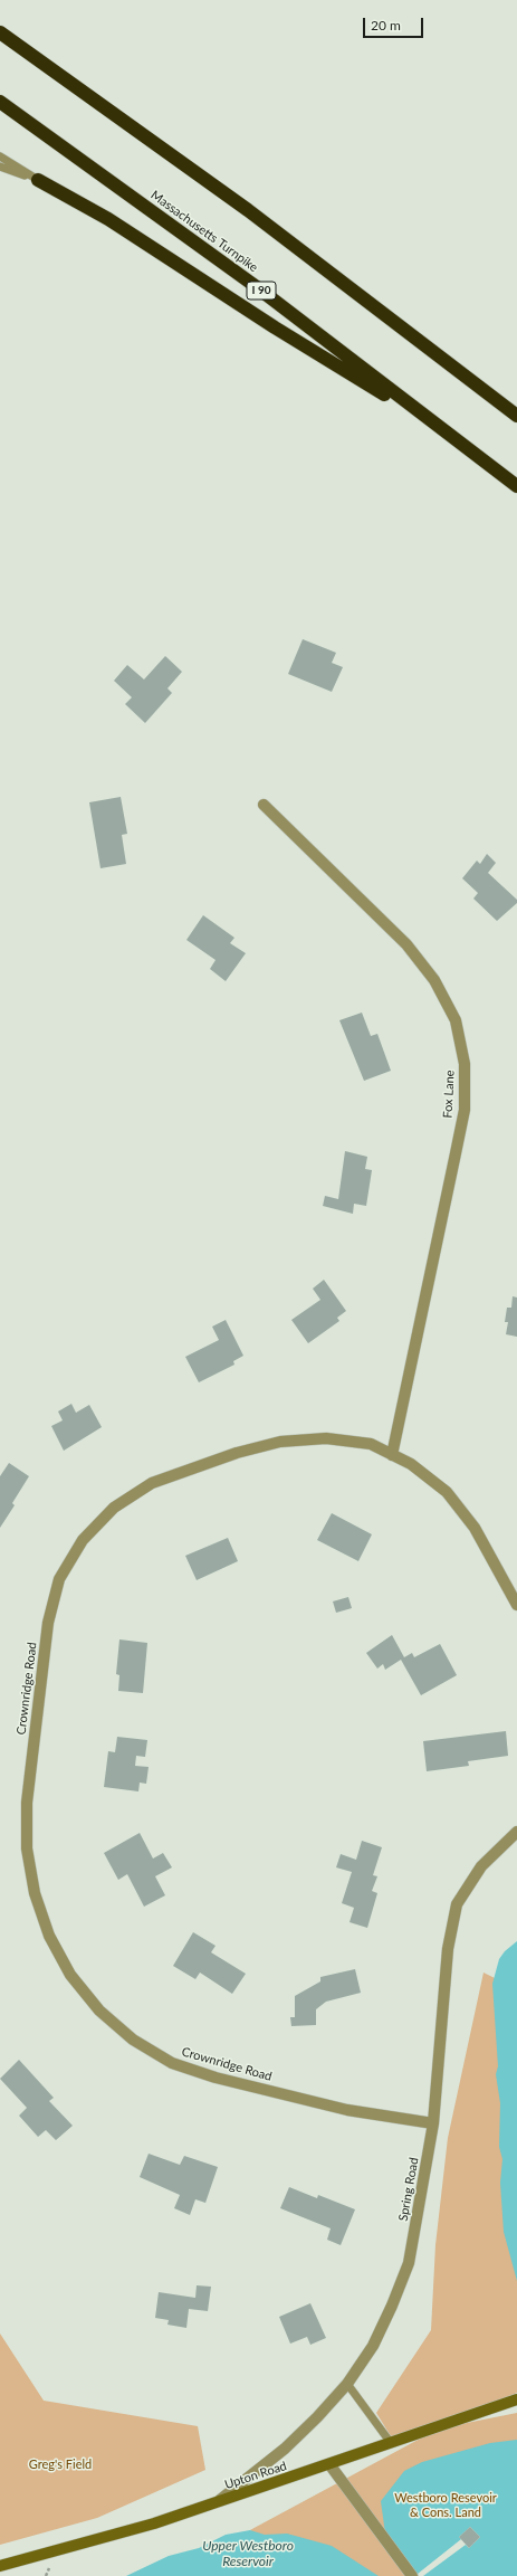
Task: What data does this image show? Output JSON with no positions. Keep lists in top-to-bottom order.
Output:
{
  "streets": {
    "highway": ["Massachusetts Turnpike", "I 90"],
    "main road": ["Upton Road"],
    "street": ["Fox Lane", "Crownridge Road", "Spring Road"]
  },
  "crossings": [
    ["Fox Lane", "Crownridge Road"],
    ["Crownridge Road", "Spring Road"],
    ["Spring Road", "Upton Road"]
  ],
  "water": ["Upper Westboro Reservoir"],
  "parks": ["Greg's Field", "Westboro Resevoir & Cons. Land"],
  "scale_bar": "20 m"
}
